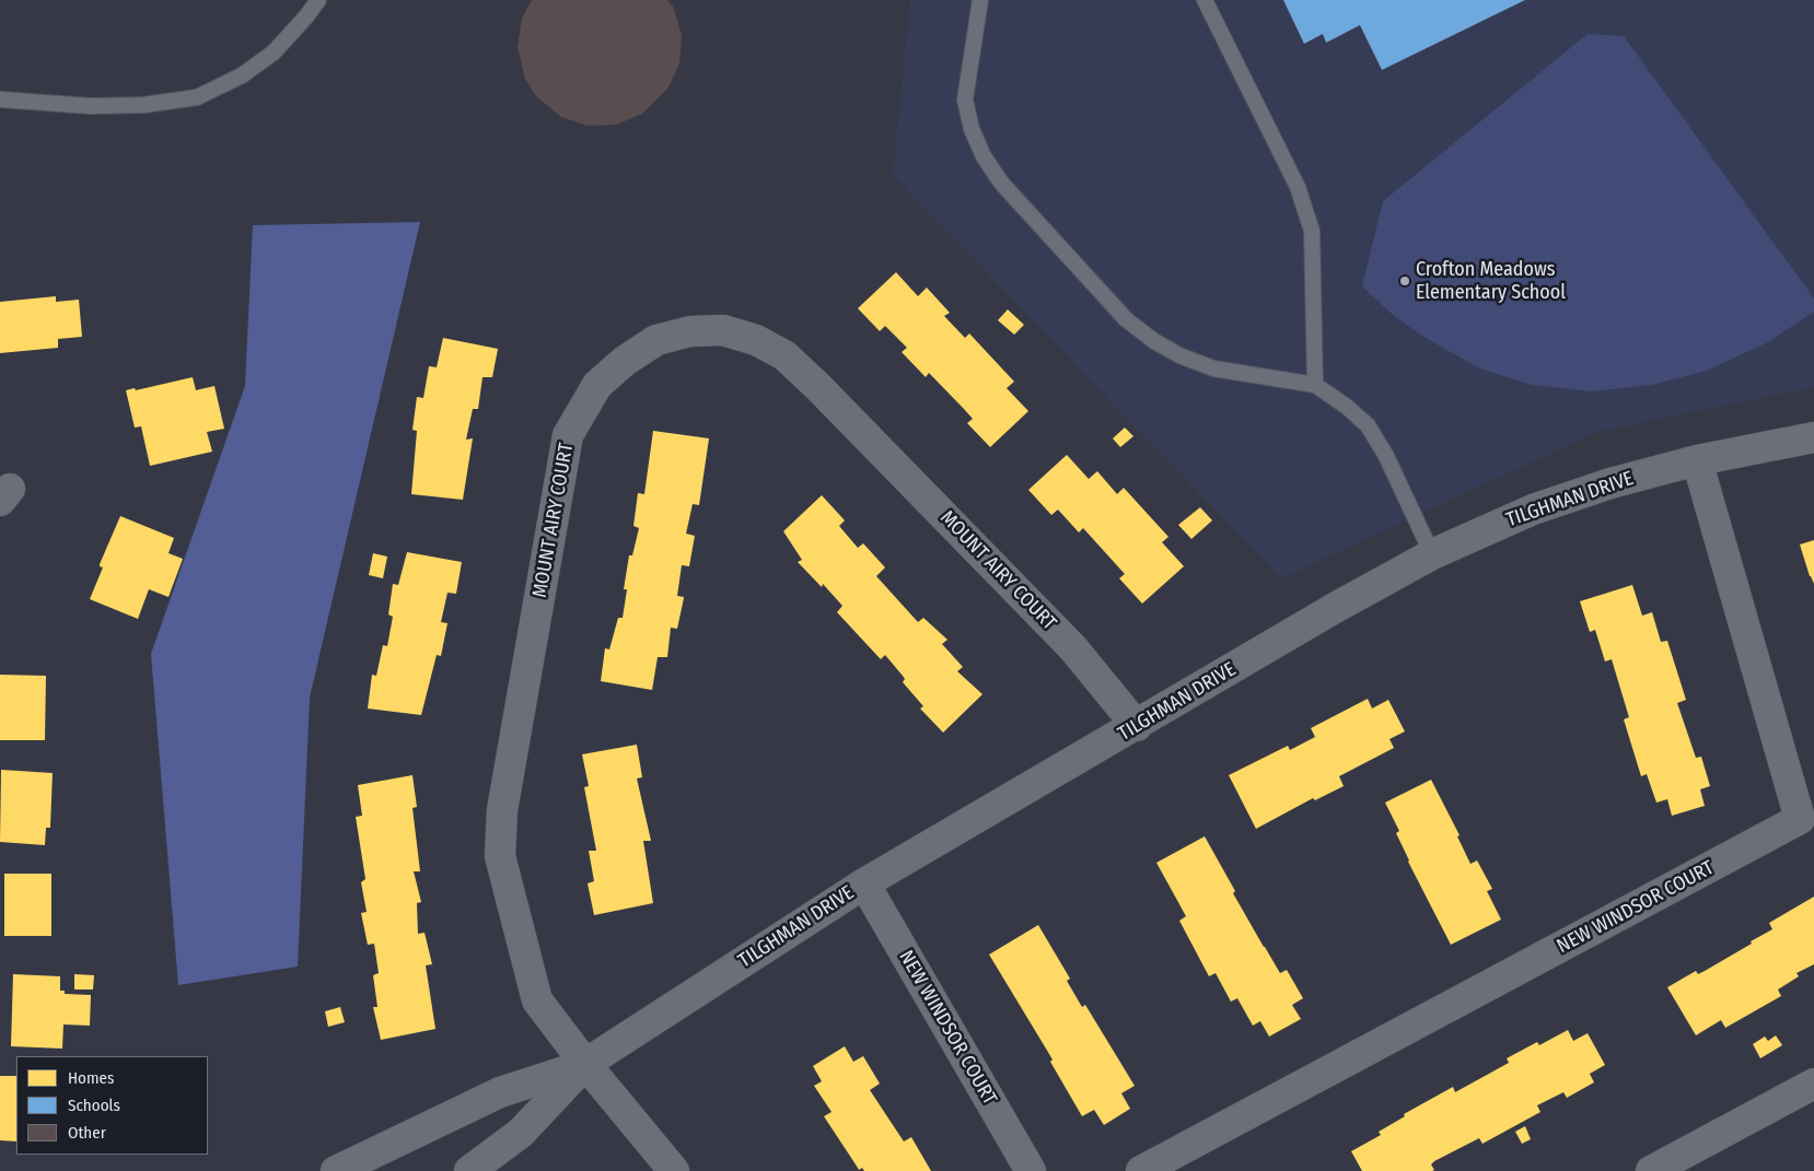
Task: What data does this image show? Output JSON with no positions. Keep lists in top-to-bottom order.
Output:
{
  "streets": {
    "street": ["TILGHMAN DRIVE", "MOUNT AIRY COURT", "NEW WINDSOR COURT"]
  },
  "crossings": [
    ["TILGHMAN DRIVE", "MOUNT AIRY COURT"],
    ["TILGHMAN DRIVE", "NEW WINDSOR COURT"]
  ],
  "places": ["Crofton Meadows Elementary School"],
  "legend": ["Homes", "Schools", "Other"]
}
